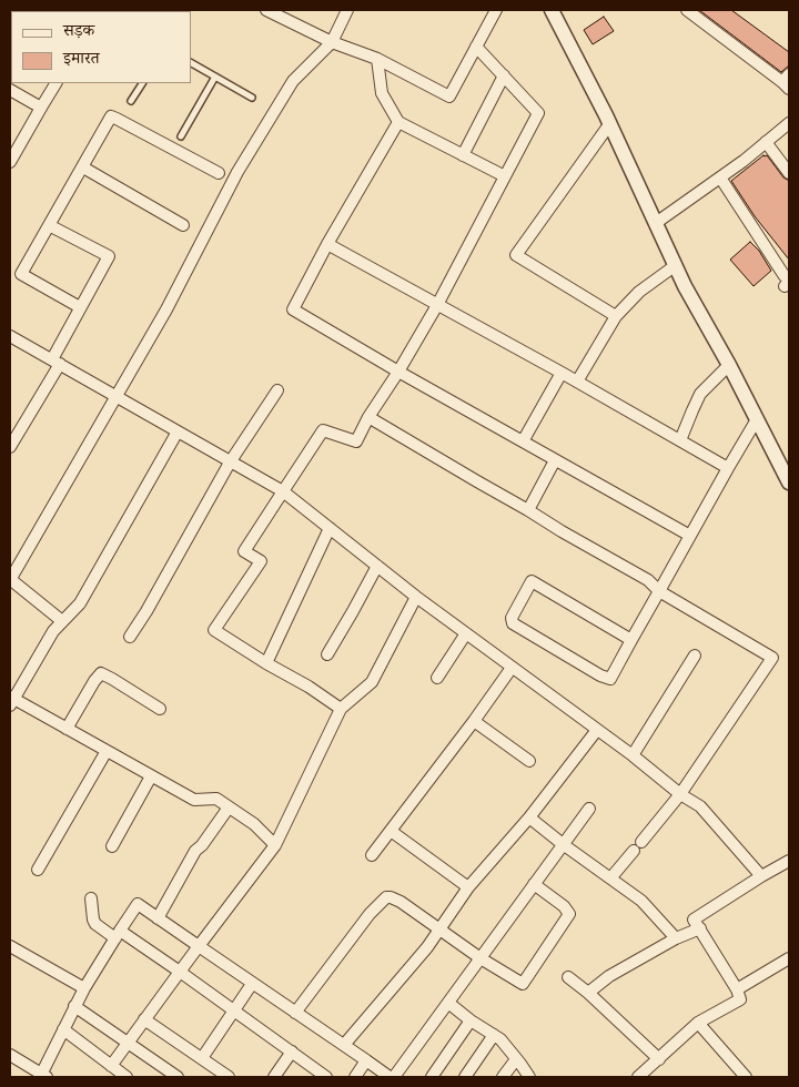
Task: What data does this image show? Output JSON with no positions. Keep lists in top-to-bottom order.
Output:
{
  "legend": ["सड़क", "इमारत"]
}
